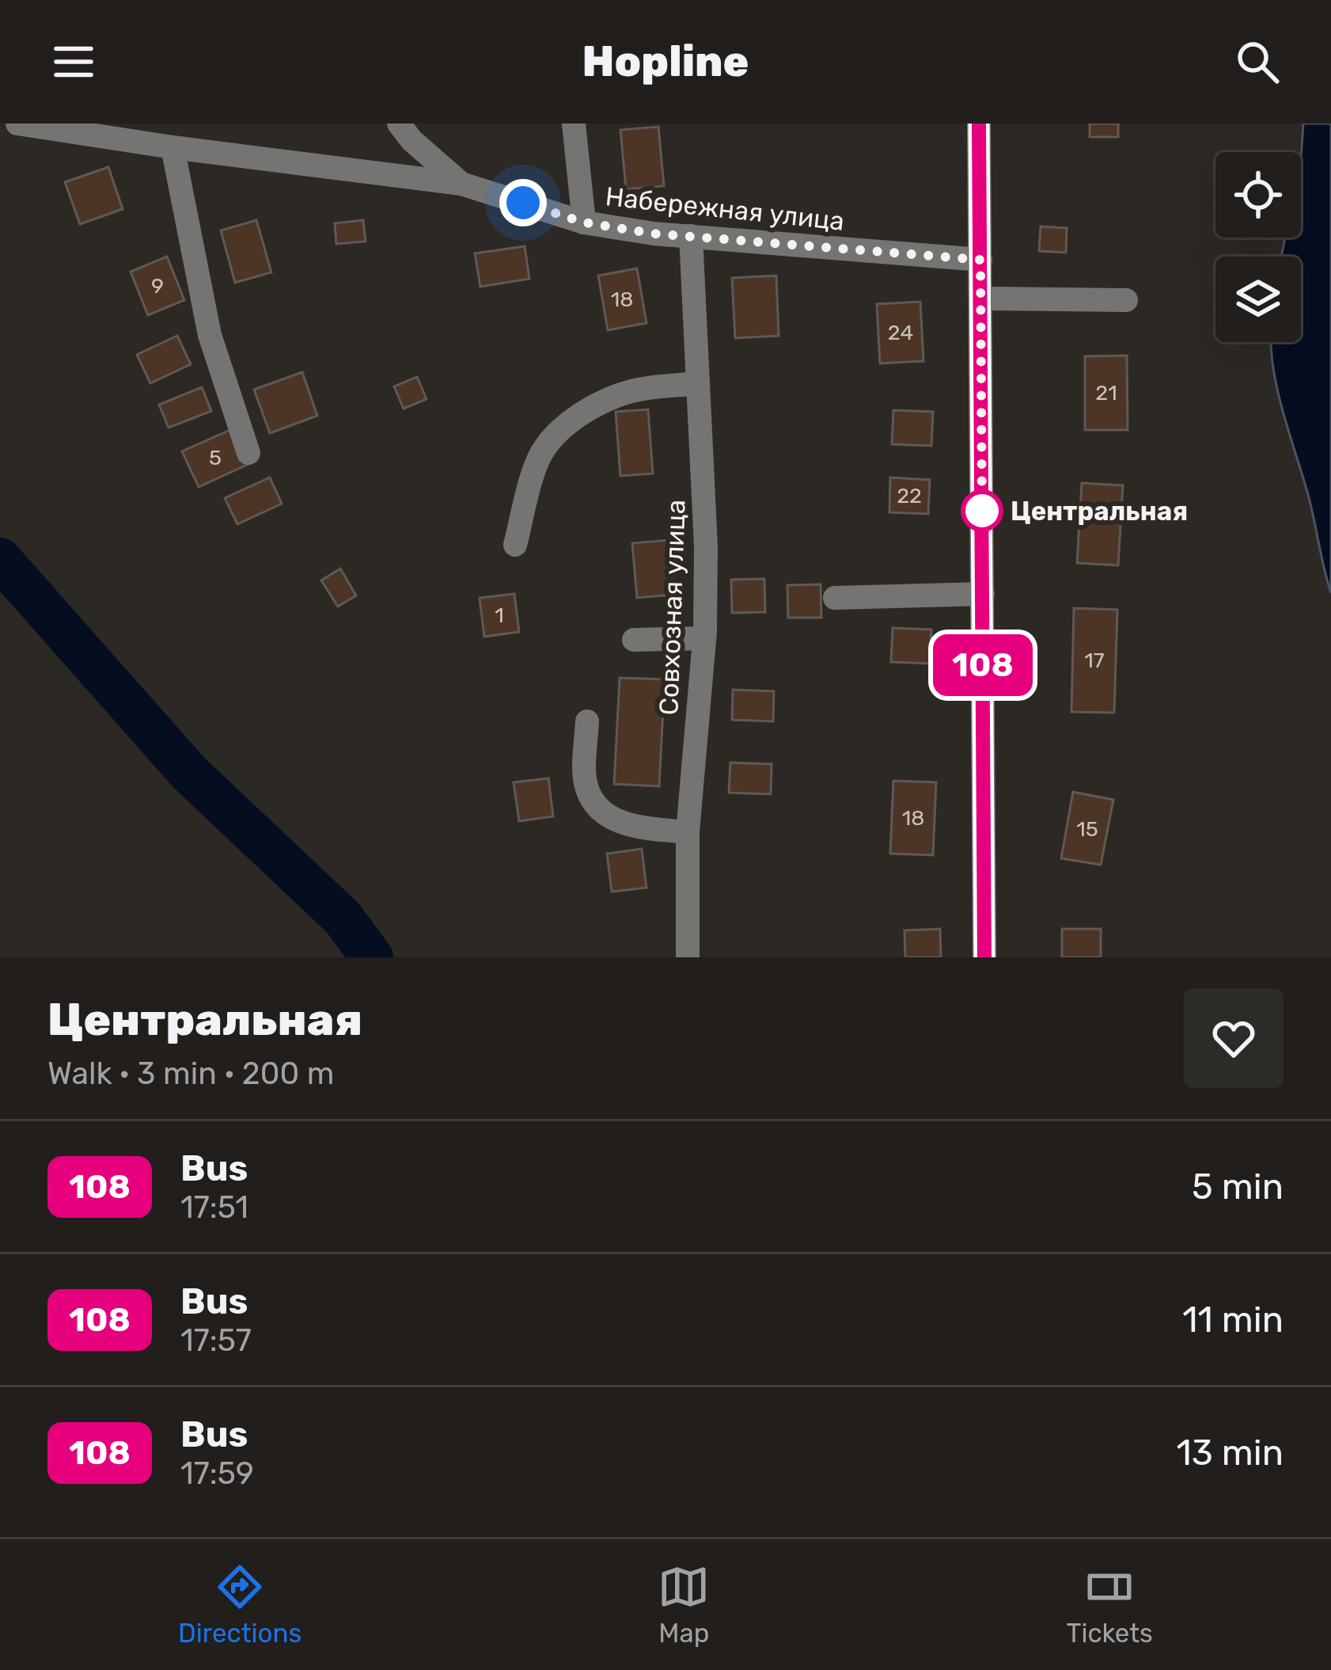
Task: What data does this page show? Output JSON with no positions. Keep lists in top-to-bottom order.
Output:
{
  "streets": {
    "street": ["Набережная улица", "Совхозная улица"]
  },
  "crossings": [
    ["Набережная улица", "Совхозная улица"]
  ],
  "places": ["Центральная"],
  "lines": ["bus line 108"],
  "house_numbers": [
    "9",
    "18",
    "24",
    "21",
    "5",
    "22",
    "1",
    "17",
    "18",
    "15"
  ],
  "page": {
    "header": "Hopline",
    "on_map": "108",
    "heading": ["Центральная", "Walk · 3 min · 200 m"],
    "list": [
      {
        "mark": "108",
        "name": "Bus",
        "note": "17:51",
        "value": "5 min"
      },
      {
        "mark": "108",
        "name": "Bus",
        "note": "17:57",
        "value": "11 min"
      },
      {
        "mark": "108",
        "name": "Bus",
        "note": "17:59",
        "value": "13 min"
      }
    ],
    "tabs": ["Directions", "Map", "Tickets"]
  }
}
